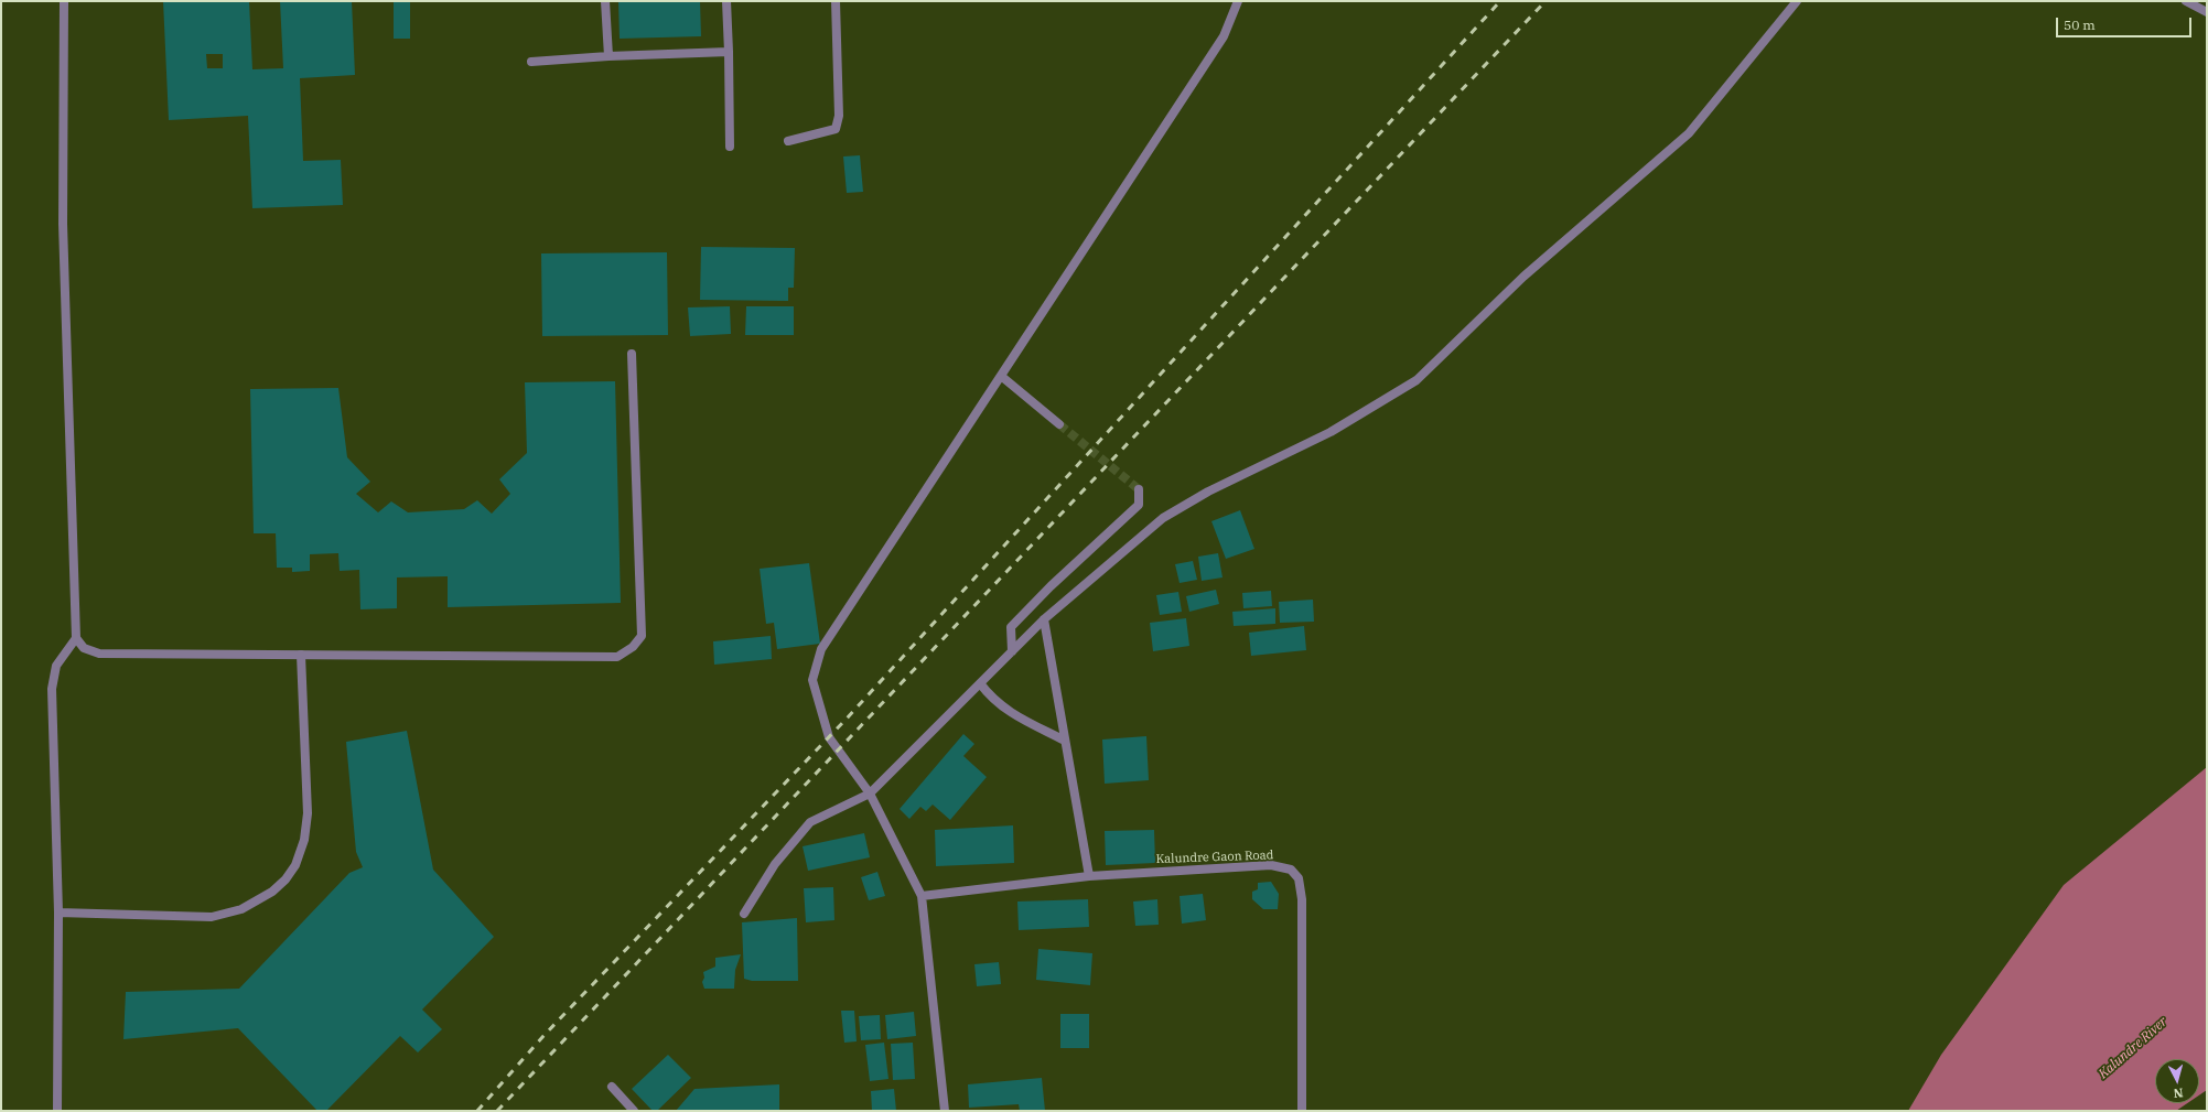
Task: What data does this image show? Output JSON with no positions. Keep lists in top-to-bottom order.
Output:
{
  "streets": {
    "street": ["Kalundre Gaon Road"]
  },
  "water": ["Kalundre River"],
  "scale_bar": "50 m",
  "north": "bottom"
}
